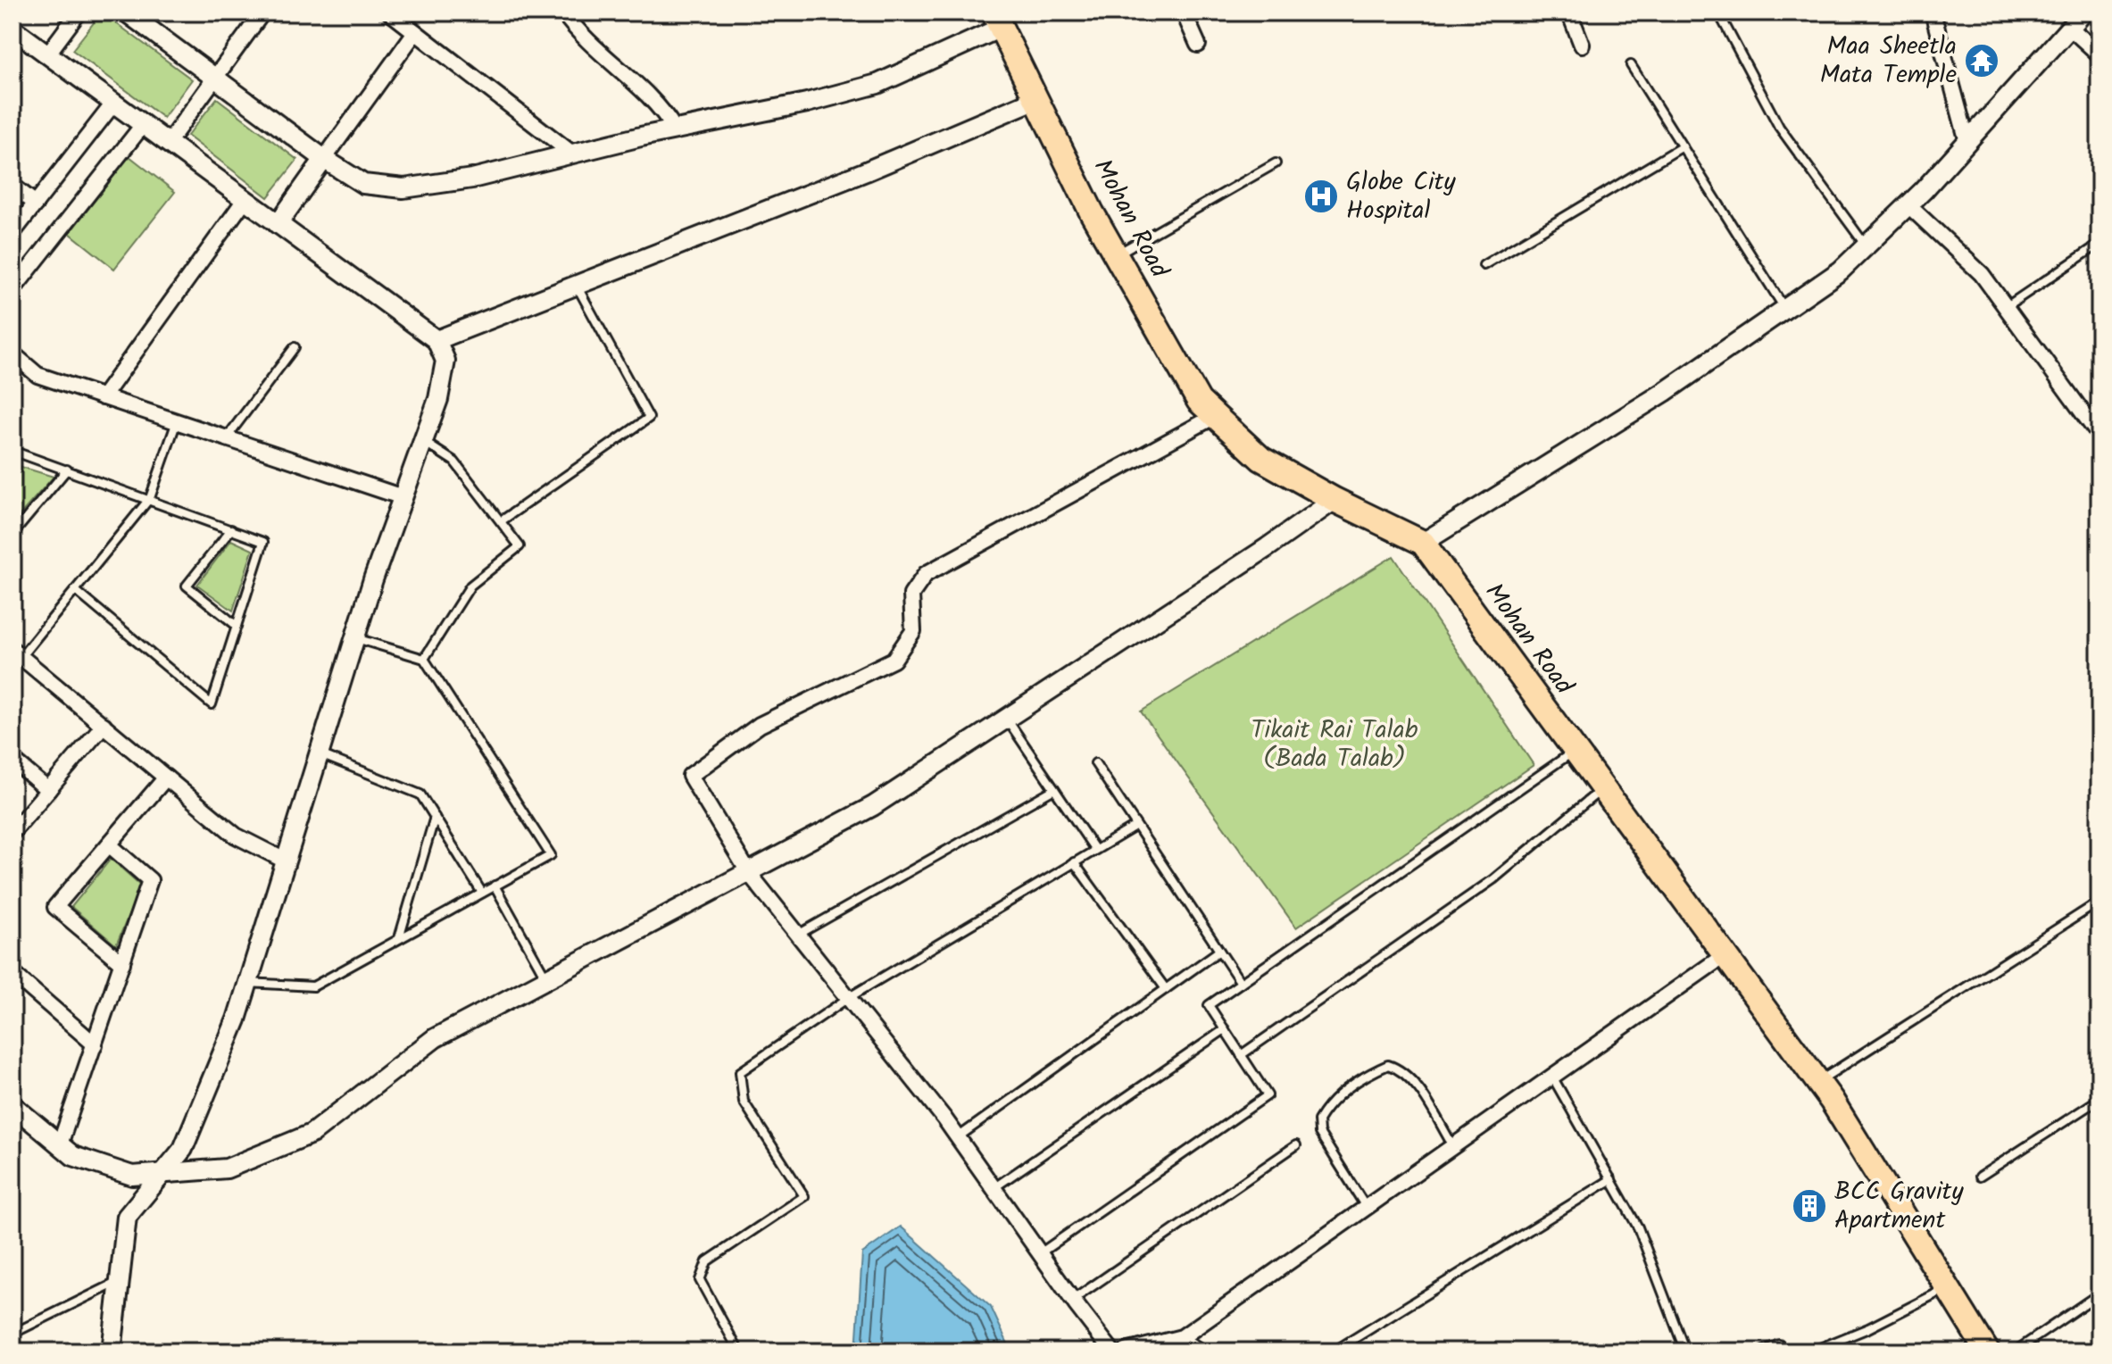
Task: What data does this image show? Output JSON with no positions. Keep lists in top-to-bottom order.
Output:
{
  "streets": {
    "main road": ["Mohan Road"]
  },
  "parks": ["Tikait Rai Talab (Bada Talab)"],
  "places": {
    "temple": ["Maa Sheetla Mata Temple"],
    "hospital": ["Globe City Hospital"],
    "building": ["BCC Gravity Apartment"]
  }
}
